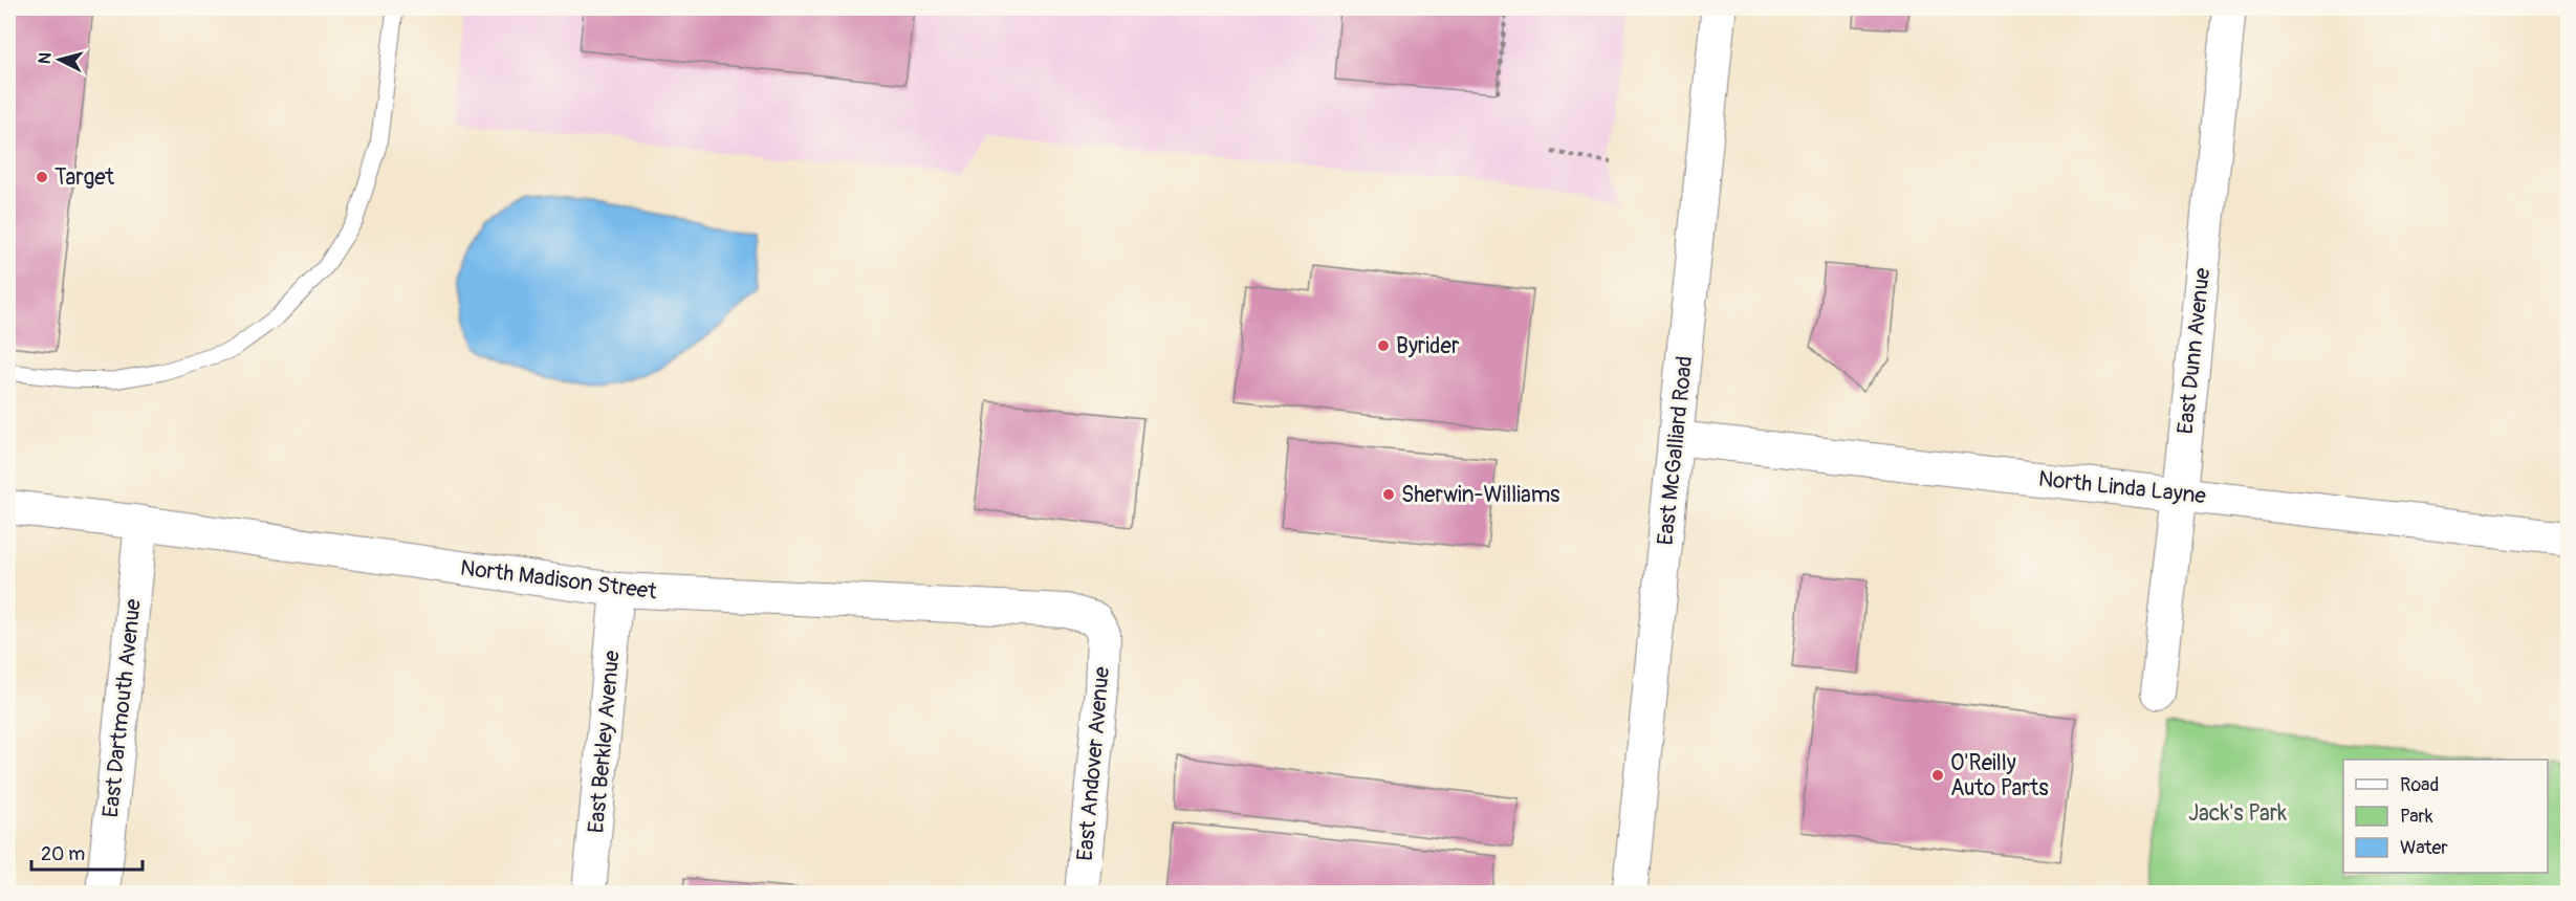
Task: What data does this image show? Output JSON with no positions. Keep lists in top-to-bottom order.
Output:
{
  "streets": {
    "main road": ["East McGalliard Road"],
    "street": [
      "East Dunn Avenue",
      "North Linda Layne",
      "North Madison Street",
      "East Dartmouth Avenue",
      "East Berkley Avenue",
      "East Andover Avenue"
    ]
  },
  "crossings": [
    ["East Dunn Avenue", "North Linda Layne"],
    ["East McGalliard Road", "North Linda Layne"],
    ["North Madison Street", "East Dartmouth Avenue"],
    ["North Madison Street", "East Berkley Avenue"],
    ["North Madison Street", "East Andover Avenue"]
  ],
  "parks": ["Jack's Park"],
  "places": [
    "Target",
    "Byrider",
    "Sherwin-Williams",
    "O'Reilly Auto Parts"
  ],
  "legend": ["Road", "Park", "Water"],
  "scale_bar": "20 m",
  "north": "left"
}
